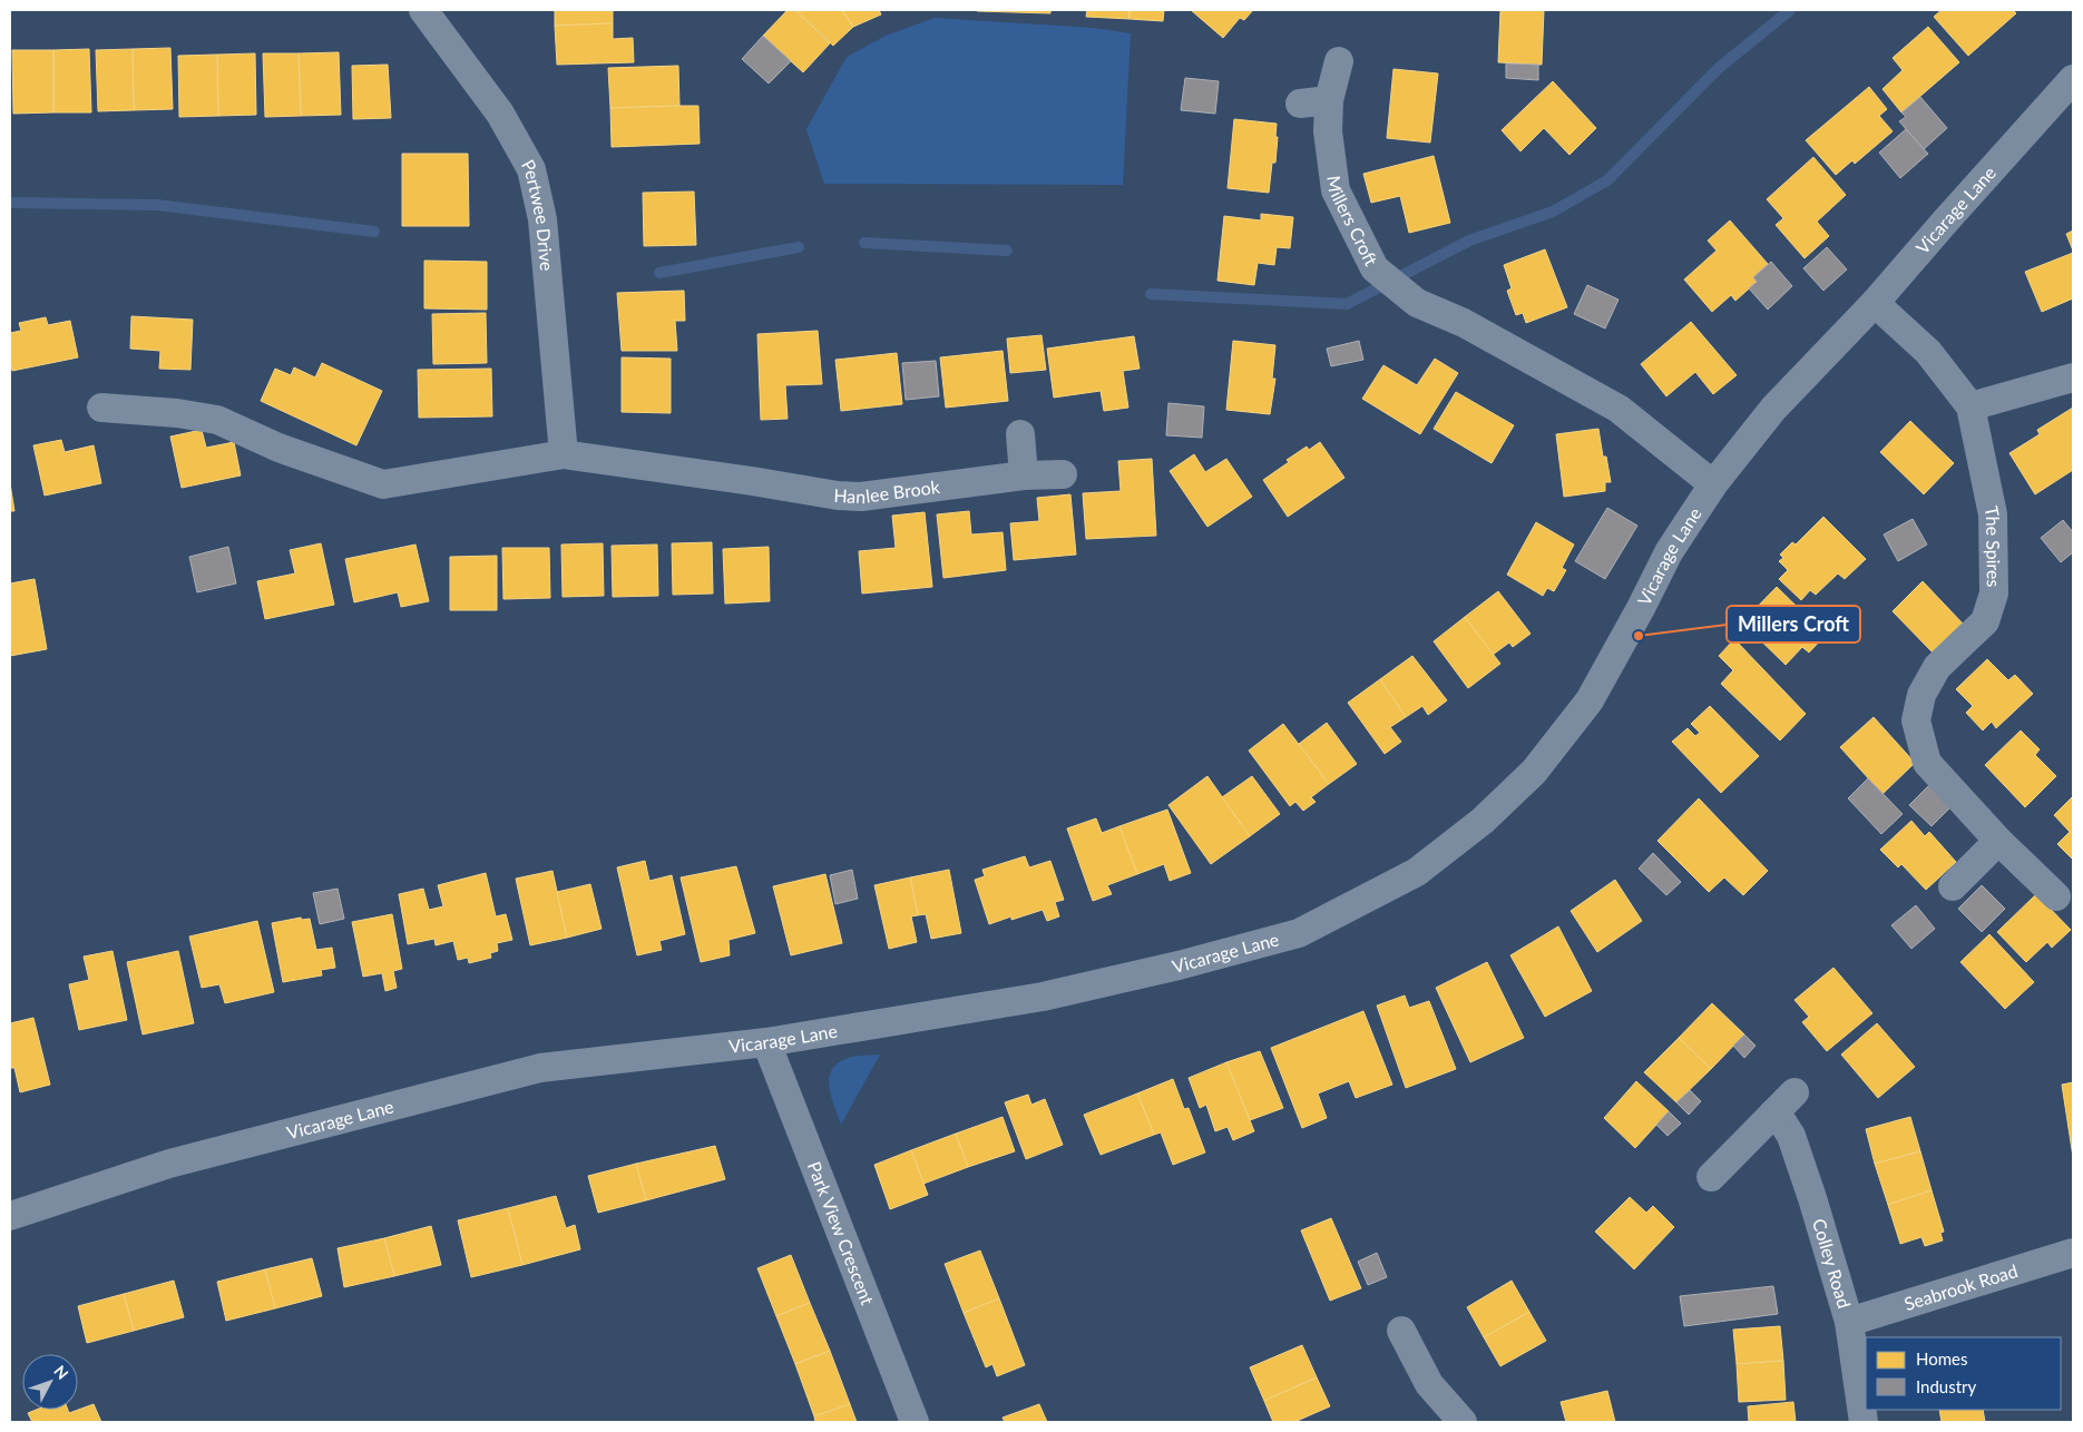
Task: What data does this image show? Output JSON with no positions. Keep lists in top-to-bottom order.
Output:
{
  "streets": {
    "street": [
      "Vicarage Lane",
      "Pertwee Drive",
      "Millers Croft",
      "Hanlee Brook",
      "The Spires",
      "Park View Crescent",
      "Colley Road",
      "Seabrook Road"
    ]
  },
  "crossings": [
    ["Vicarage Lane", "Millers Croft"],
    ["Vicarage Lane", "The Spires"],
    ["Vicarage Lane", "Park View Crescent"],
    ["Pertwee Drive", "Hanlee Brook"],
    ["Colley Road", "Seabrook Road"]
  ],
  "places": ["Millers Croft"],
  "legend": ["Homes", "Industry"],
  "north": "top right"
}
